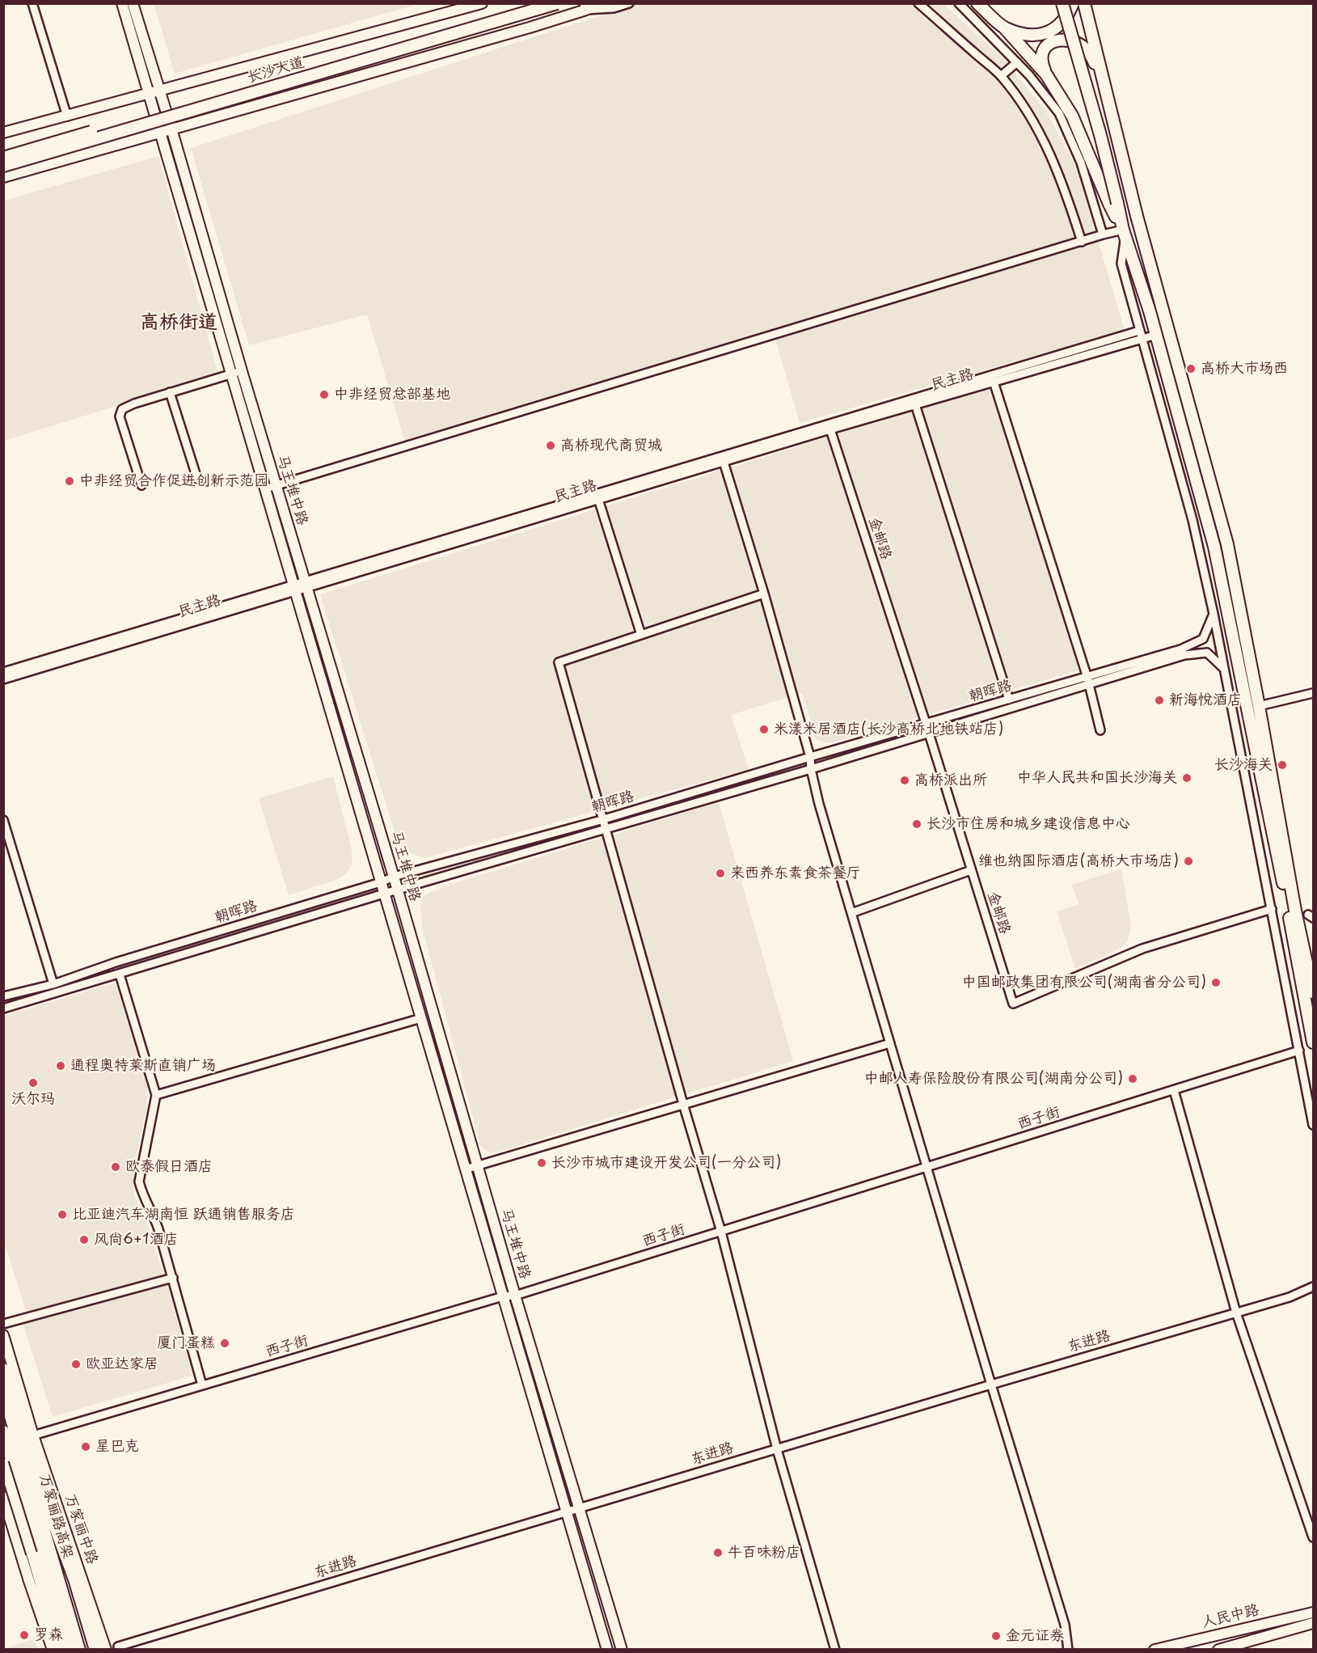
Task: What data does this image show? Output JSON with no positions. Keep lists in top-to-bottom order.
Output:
{
  "streets": {
    "highway": ["长沙大道", "万家丽路高架"],
    "main road": ["马王堆中路", "万家丽中路", "人民中路"],
    "street": [
      "民主路",
      "金邮路",
      "朝晖路",
      "西子街",
      "东进路"
    ]
  },
  "crossings": [
    ["民主路", "马王堆中路"],
    ["民主路", "金邮路"],
    ["马王堆中路", "朝晖路"],
    ["马王堆中路", "西子街"],
    ["马王堆中路", "东进路"],
    ["金邮路", "朝晖路"],
    ["西子街", "万家丽中路"]
  ],
  "districts": ["高桥街道"],
  "places": [
    "高桥大市场西",
    "中非经贸总部基地",
    "高桥现代商贸城",
    "中非经贸合作促进创新示范园",
    "新海悦酒店",
    "米漾米居酒店(长沙高桥北地铁站店)",
    "长沙海关",
    "中华人民共和国长沙海关",
    "高桥派出所",
    "长沙市住房和城乡建设信息中心",
    "维也纳国际酒店(高桥大市场店)",
    "来西养东素食茶餐厅",
    "中国邮政集团有限公司(湖南省分公司)",
    "通程奥特莱斯直销广场",
    "中邮人寿保险股份有限公司(湖南分公司)",
    "沃尔玛",
    "长沙市城市建设开发公司(一分公司)",
    "欧泰假日酒店",
    "比亚迪汽车湖南恒 跃通销售服务店",
    "风尚6+1酒店",
    "厦门蛋糕",
    "欧亚达家居",
    "星巴克",
    "牛百味粉店",
    "罗森",
    "金元证券"
  ]
}
